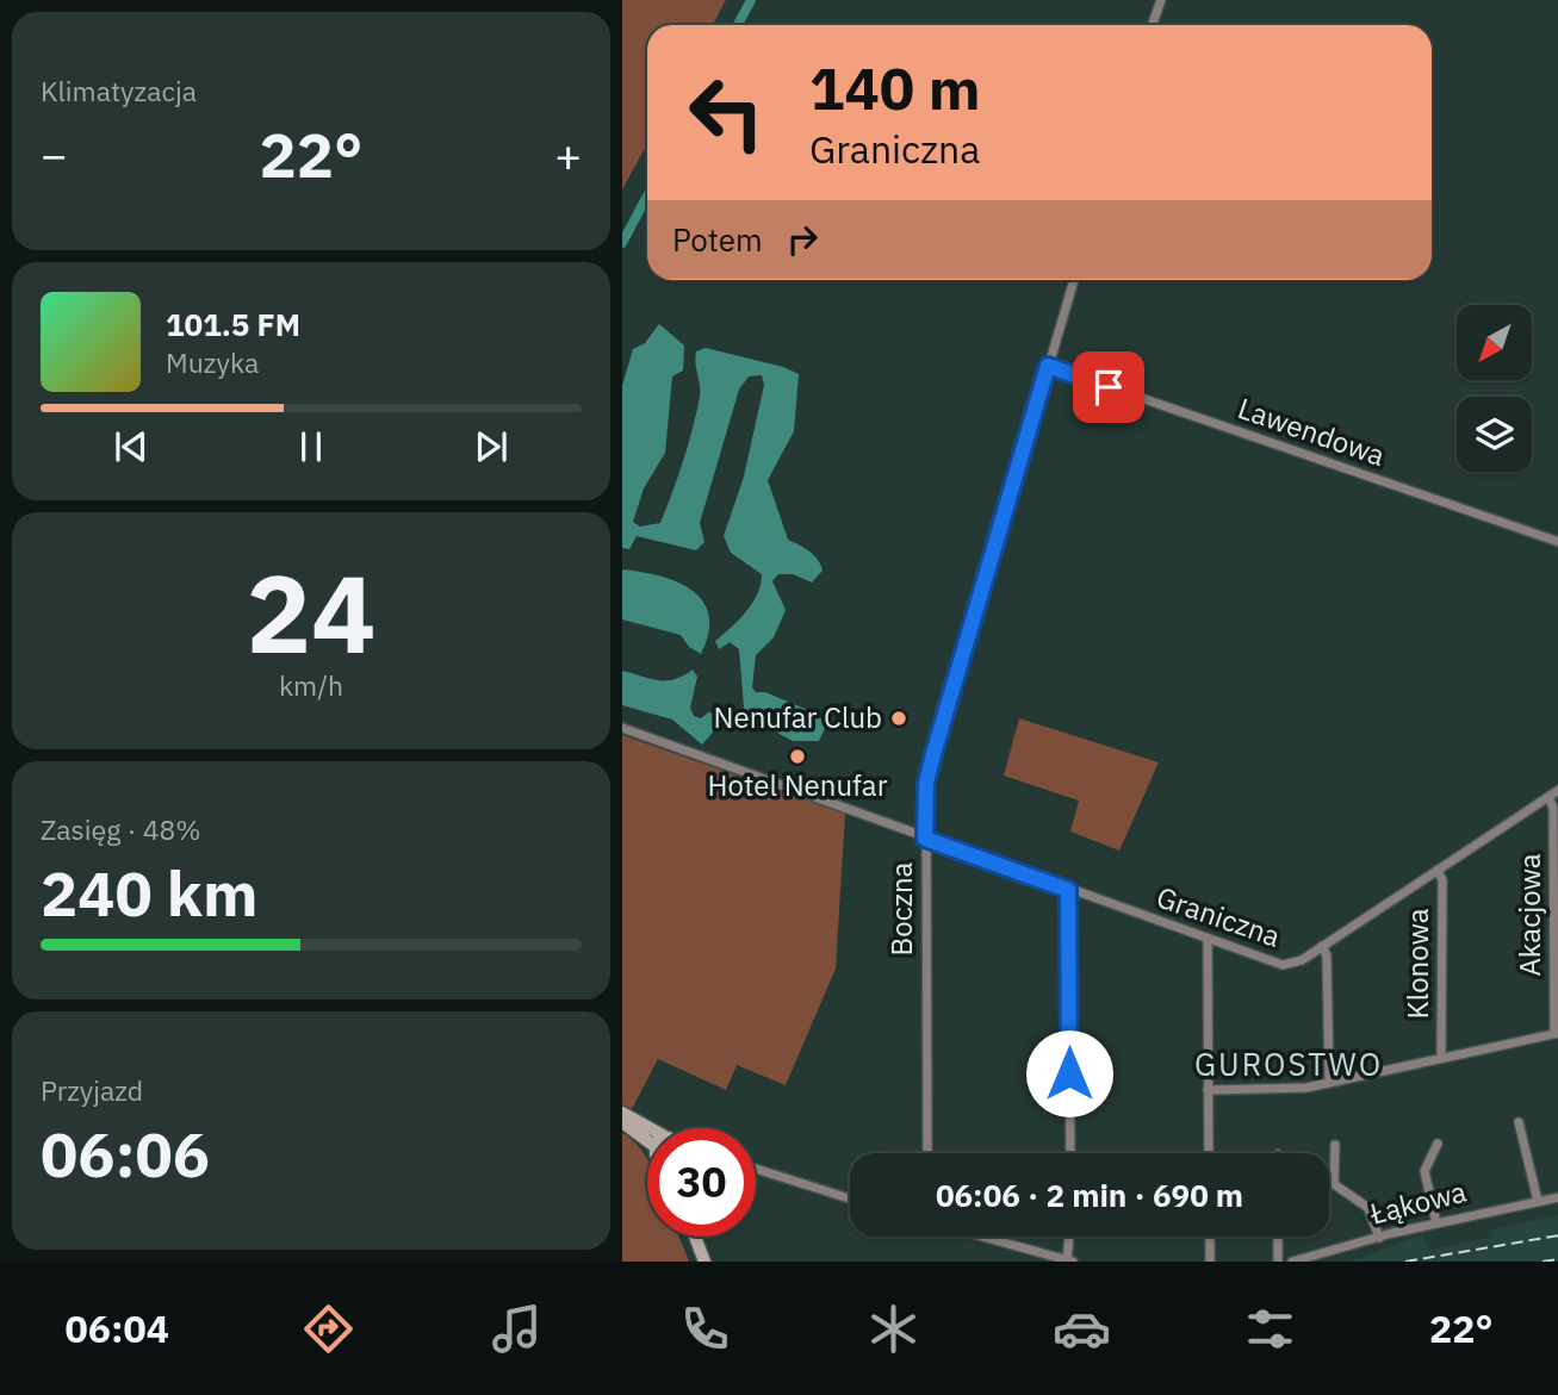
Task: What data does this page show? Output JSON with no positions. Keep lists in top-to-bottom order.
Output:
{
  "streets": {
    "street": [
      "Lawendowa",
      "Boczna",
      "Akacjowa",
      "Graniczna",
      "Klonowa",
      "Łąkowa"
    ]
  },
  "crossings": [
    ["Lawendowa", "Boczna"],
    ["Boczna", "Graniczna"],
    ["Akacjowa", "Graniczna"],
    ["Graniczna", "Klonowa"]
  ],
  "districts": ["GUROSTWO"],
  "places": ["Nenufar Club", "Hotel Nenufar"],
  "north": "bottom left",
  "page": {
    "tile": [
      "Klimatyzacja",
      ["24", "km/h"],
      ["Zasięg · 48%", "240 km"],
      ["Przyjazd", "06:06"]
    ],
    "turn": ["140 m", "Graniczna"],
    "heat": ["−", "22°", "+"],
    "then": "Potem",
    "song": ["101.5 FM", "Muzyka"],
    "limit": "30",
    "trip": "06:06 · 2 min · 690 m",
    "tabs": ["06:04", "22°"]
  }
}
